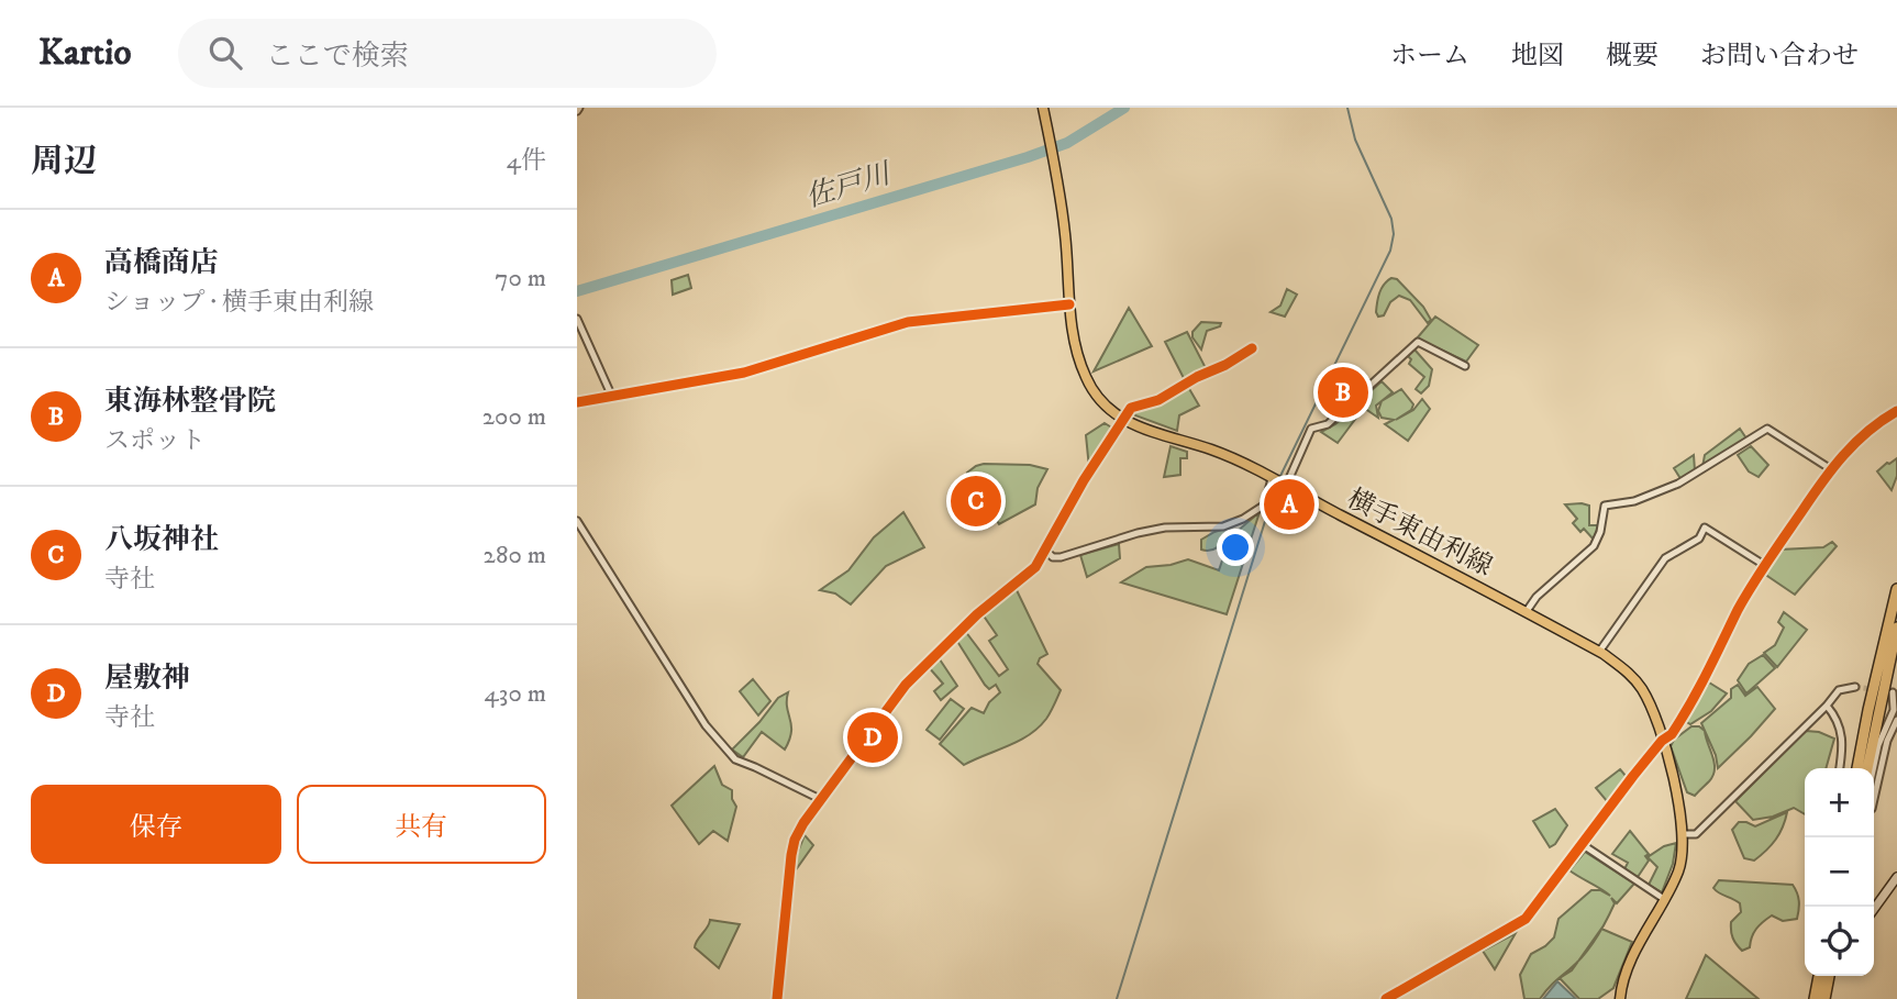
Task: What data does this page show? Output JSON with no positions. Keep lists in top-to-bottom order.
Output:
{
  "streets": {
    "main road": ["横手東由利線"]
  },
  "water": ["佐戸川"],
  "page": {
    "header": "Kartio",
    "search": "ここで検索",
    "nav": [
      "ホーム",
      "地図",
      "概要",
      "お問い合わせ"
    ],
    "heading": ["周辺", "4件"],
    "list": [
      {
        "mark": "A",
        "name": "高橋商店",
        "note": "ショップ · 横手東由利線",
        "value": "70 m"
      },
      {
        "mark": "B",
        "name": "東海林整骨院",
        "note": "スポット",
        "value": "200 m"
      },
      {
        "mark": "C",
        "name": "八坂神社",
        "note": "寺社",
        "value": "280 m"
      },
      {
        "mark": "D",
        "name": "屋敷神",
        "note": "寺社",
        "value": "430 m"
      }
    ],
    "pins": [
      "B",
      "C",
      "A",
      "D"
    ],
    "buttons": ["保存", "共有"],
    "map_buttons": ["+", "−"]
  }
}
